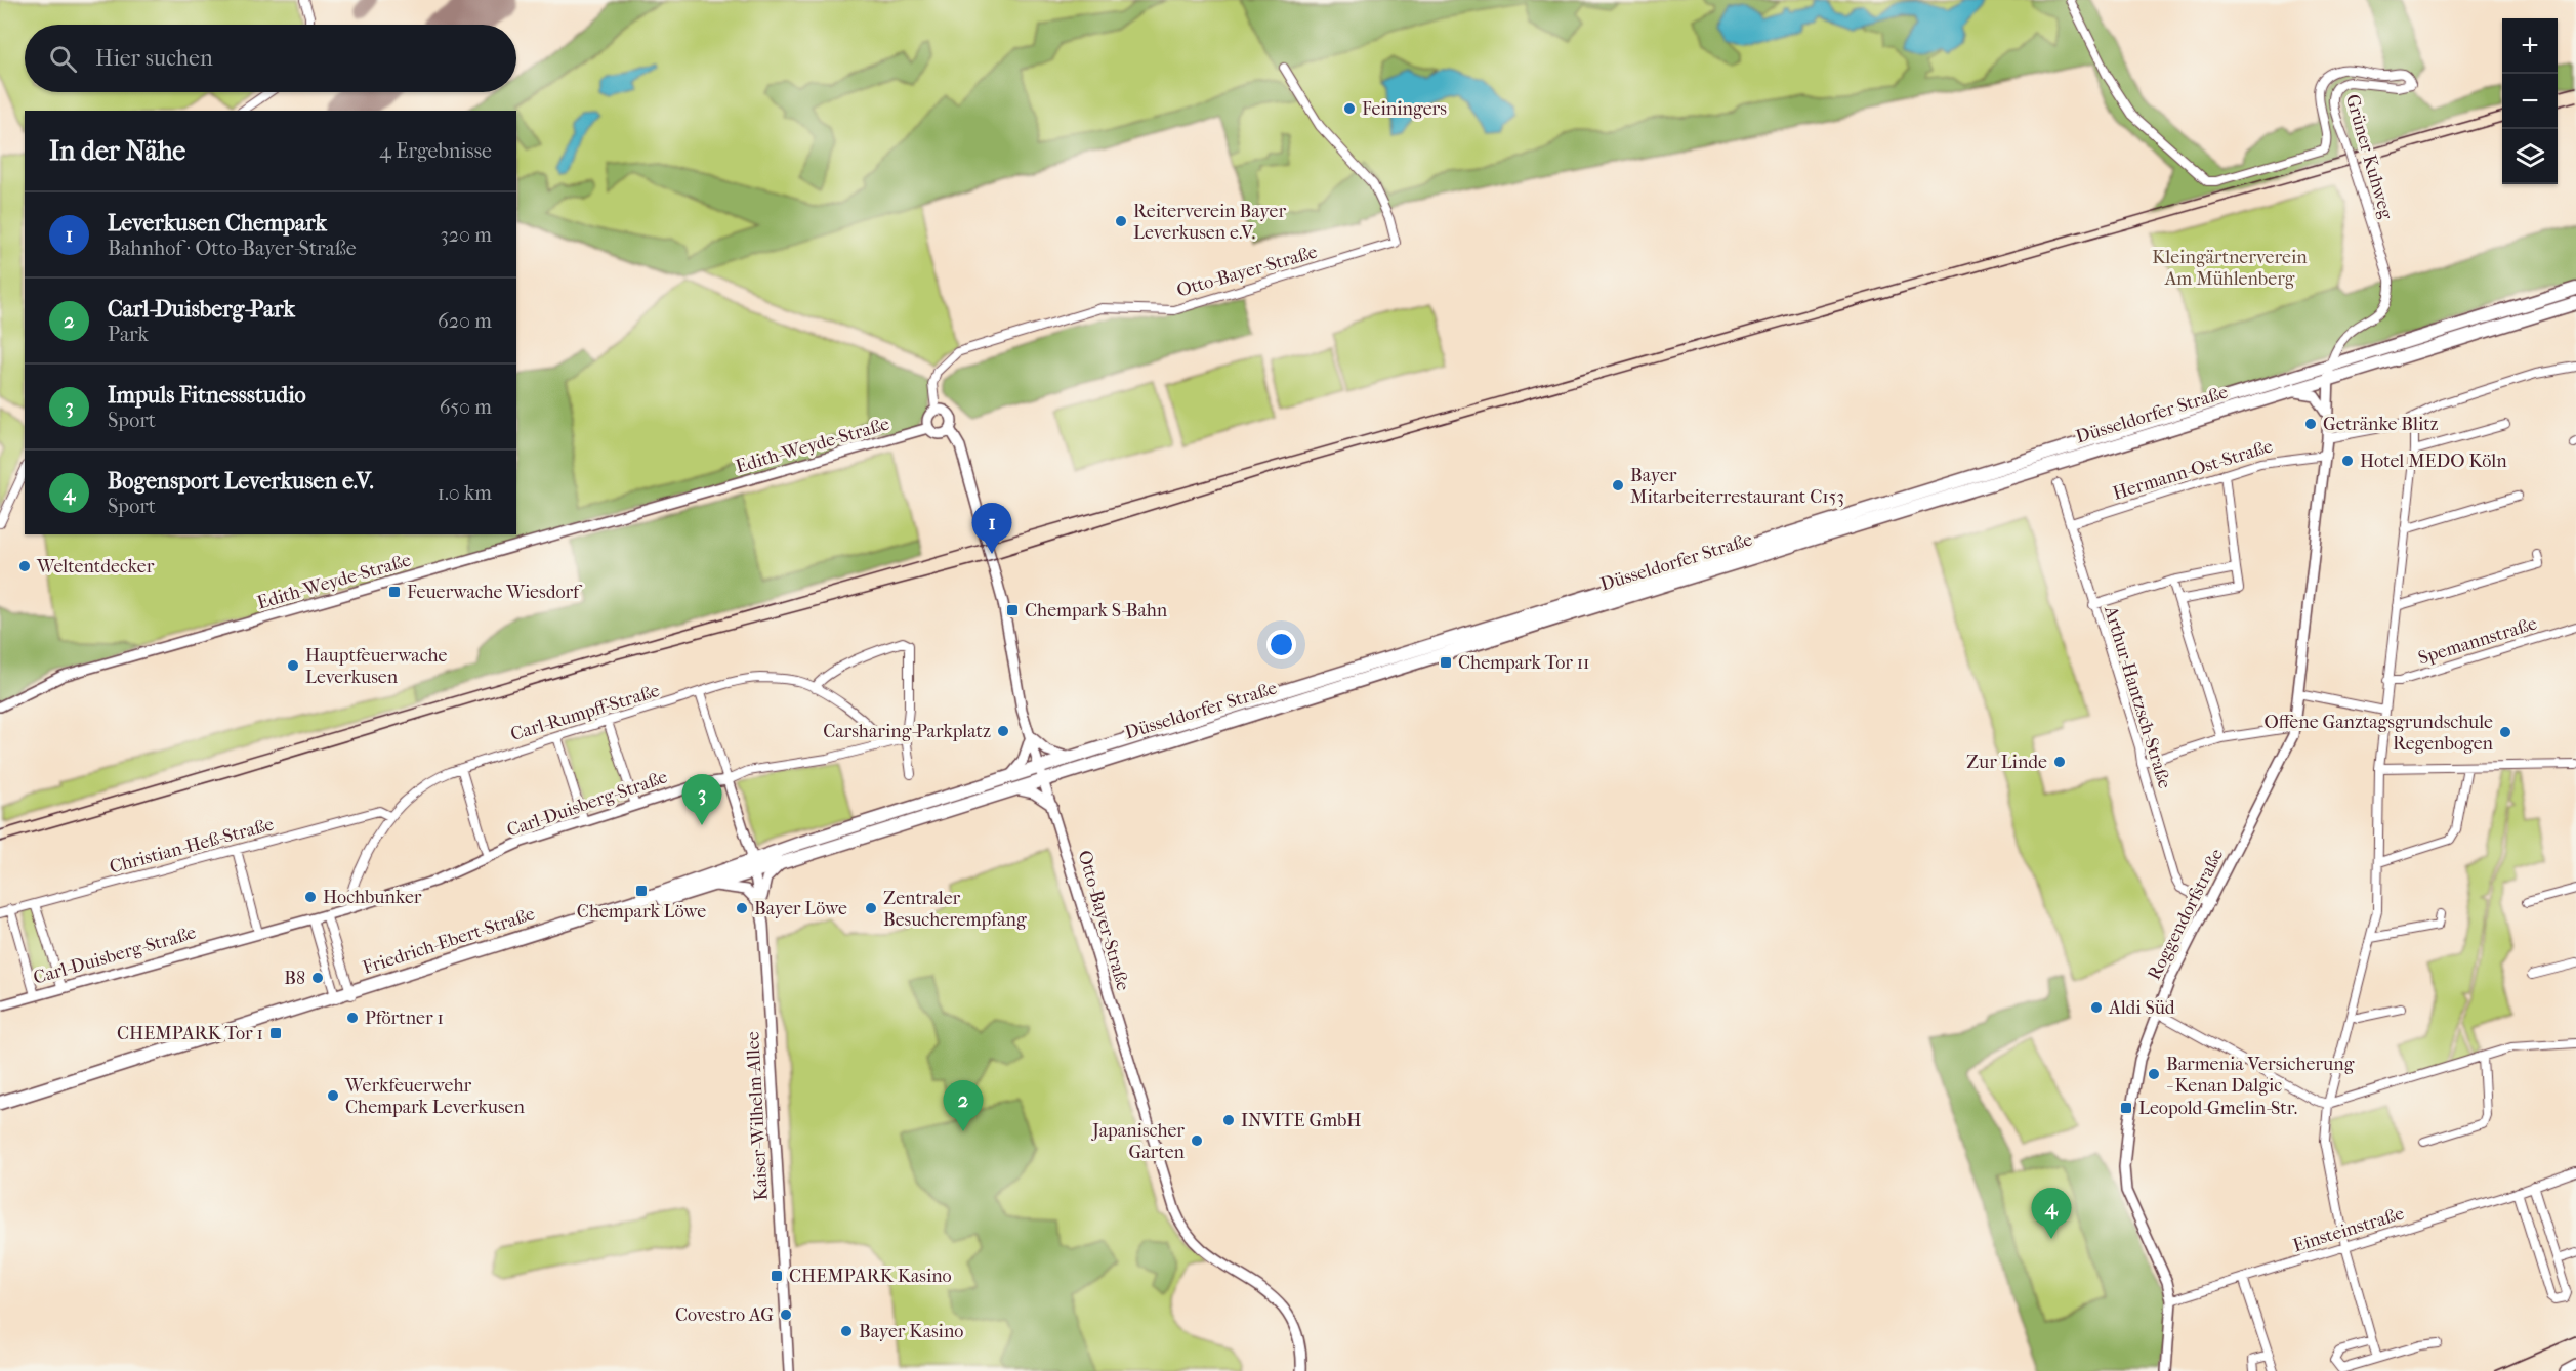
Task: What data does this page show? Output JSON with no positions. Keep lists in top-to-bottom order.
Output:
{
  "streets": {
    "main road": ["Düsseldorfer Straße", "Friedrich-Ebert-Straße"],
    "street": [
      "Grüner Kuhweg",
      "Otto-Bayer-Straße",
      "Edith-Weyde-Straße",
      "Hermann-Ost-Straße",
      "Spemannstraße",
      "Arthur-Hantzsch-Straße",
      "Carl-Rumpff-Straße",
      "Carl-Duisberg-Straße",
      "Christian-Heß-Straße",
      "Roggendorfstraße",
      "Kaiser-Wilhelm-Allee",
      "Einsteinstraße"
    ]
  },
  "crossings": [
    ["Grüner Kuhweg", "Düsseldorfer Straße"],
    ["Grüner Kuhweg", "Roggendorfstraße"],
    ["Otto-Bayer-Straße", "Düsseldorfer Straße"],
    ["Otto-Bayer-Straße", "Edith-Weyde-Straße"],
    ["Düsseldorfer Straße", "Roggendorfstraße"],
    ["Düsseldorfer Straße", "Friedrich-Ebert-Straße"],
    ["Hermann-Ost-Straße", "Arthur-Hantzsch-Straße"],
    ["Hermann-Ost-Straße", "Roggendorfstraße"],
    ["Arthur-Hantzsch-Straße", "Roggendorfstraße"],
    ["Carl-Rumpff-Straße", "Carl-Duisberg-Straße"],
    ["Carl-Rumpff-Straße", "Christian-Heß-Straße"],
    ["Carl-Duisberg-Straße", "Kaiser-Wilhelm-Allee"],
    ["Roggendorfstraße", "Einsteinstraße"],
    ["Friedrich-Ebert-Straße", "Kaiser-Wilhelm-Allee"]
  ],
  "parks": ["Kleingärtnerverein Am Mühlenberg"],
  "places": {
    "other": [
      "Feiningers",
      "Reiterverein Bayer Leverkusen e.V.",
      "Getränke Blitz",
      "Hotel MEDO Köln",
      "Bayer Mitarbeiterrestaurant C153",
      "Weltentdecker",
      "Hauptfeuerwache Leverkusen",
      "Carsharing-Parkplatz",
      "Offene Ganztagsgrundschule Regenbogen",
      "Zur Linde",
      "Hochbunker",
      "Bayer Löwe",
      "Zentraler Besucherempfang",
      "B8",
      "Aldi Süd",
      "Pförtner 1",
      "Barmenia Versicherung - Kenan Dalgic",
      "Werkfeuerwehr Chempark Leverkusen",
      "INVITE GmbH",
      "Japanischer Garten",
      "Covestro AG",
      "Bayer Kasino"
    ],
    "transit": [
      "Feuerwache Wiesdorf",
      "Chempark S-Bahn",
      "Chempark Tor 11",
      "Chempark Löwe",
      "CHEMPARK Tor 1",
      "Leopold-Gmelin-Str.",
      "CHEMPARK Kasino"
    ]
  },
  "page": {
    "map_buttons": ["+", "−"],
    "search": "Hier suchen",
    "heading": ["In der Nähe", "4 Ergebnisse"],
    "list": [
      {
        "mark": "1",
        "name": "Leverkusen Chempark",
        "note": "Bahnhof · Otto-Bayer-Straße",
        "value": "320 m"
      },
      {
        "mark": "2",
        "name": "Carl-Duisberg-Park",
        "note": "Park",
        "value": "620 m"
      },
      {
        "mark": "3",
        "name": "Impuls Fitnessstudio",
        "note": "Sport",
        "value": "650 m"
      },
      {
        "mark": "4",
        "name": "Bogensport Leverkusen e.V.",
        "note": "Sport",
        "value": "1.0 km"
      }
    ],
    "pins": [
      "1",
      "3",
      "2",
      "4"
    ]
  }
}
